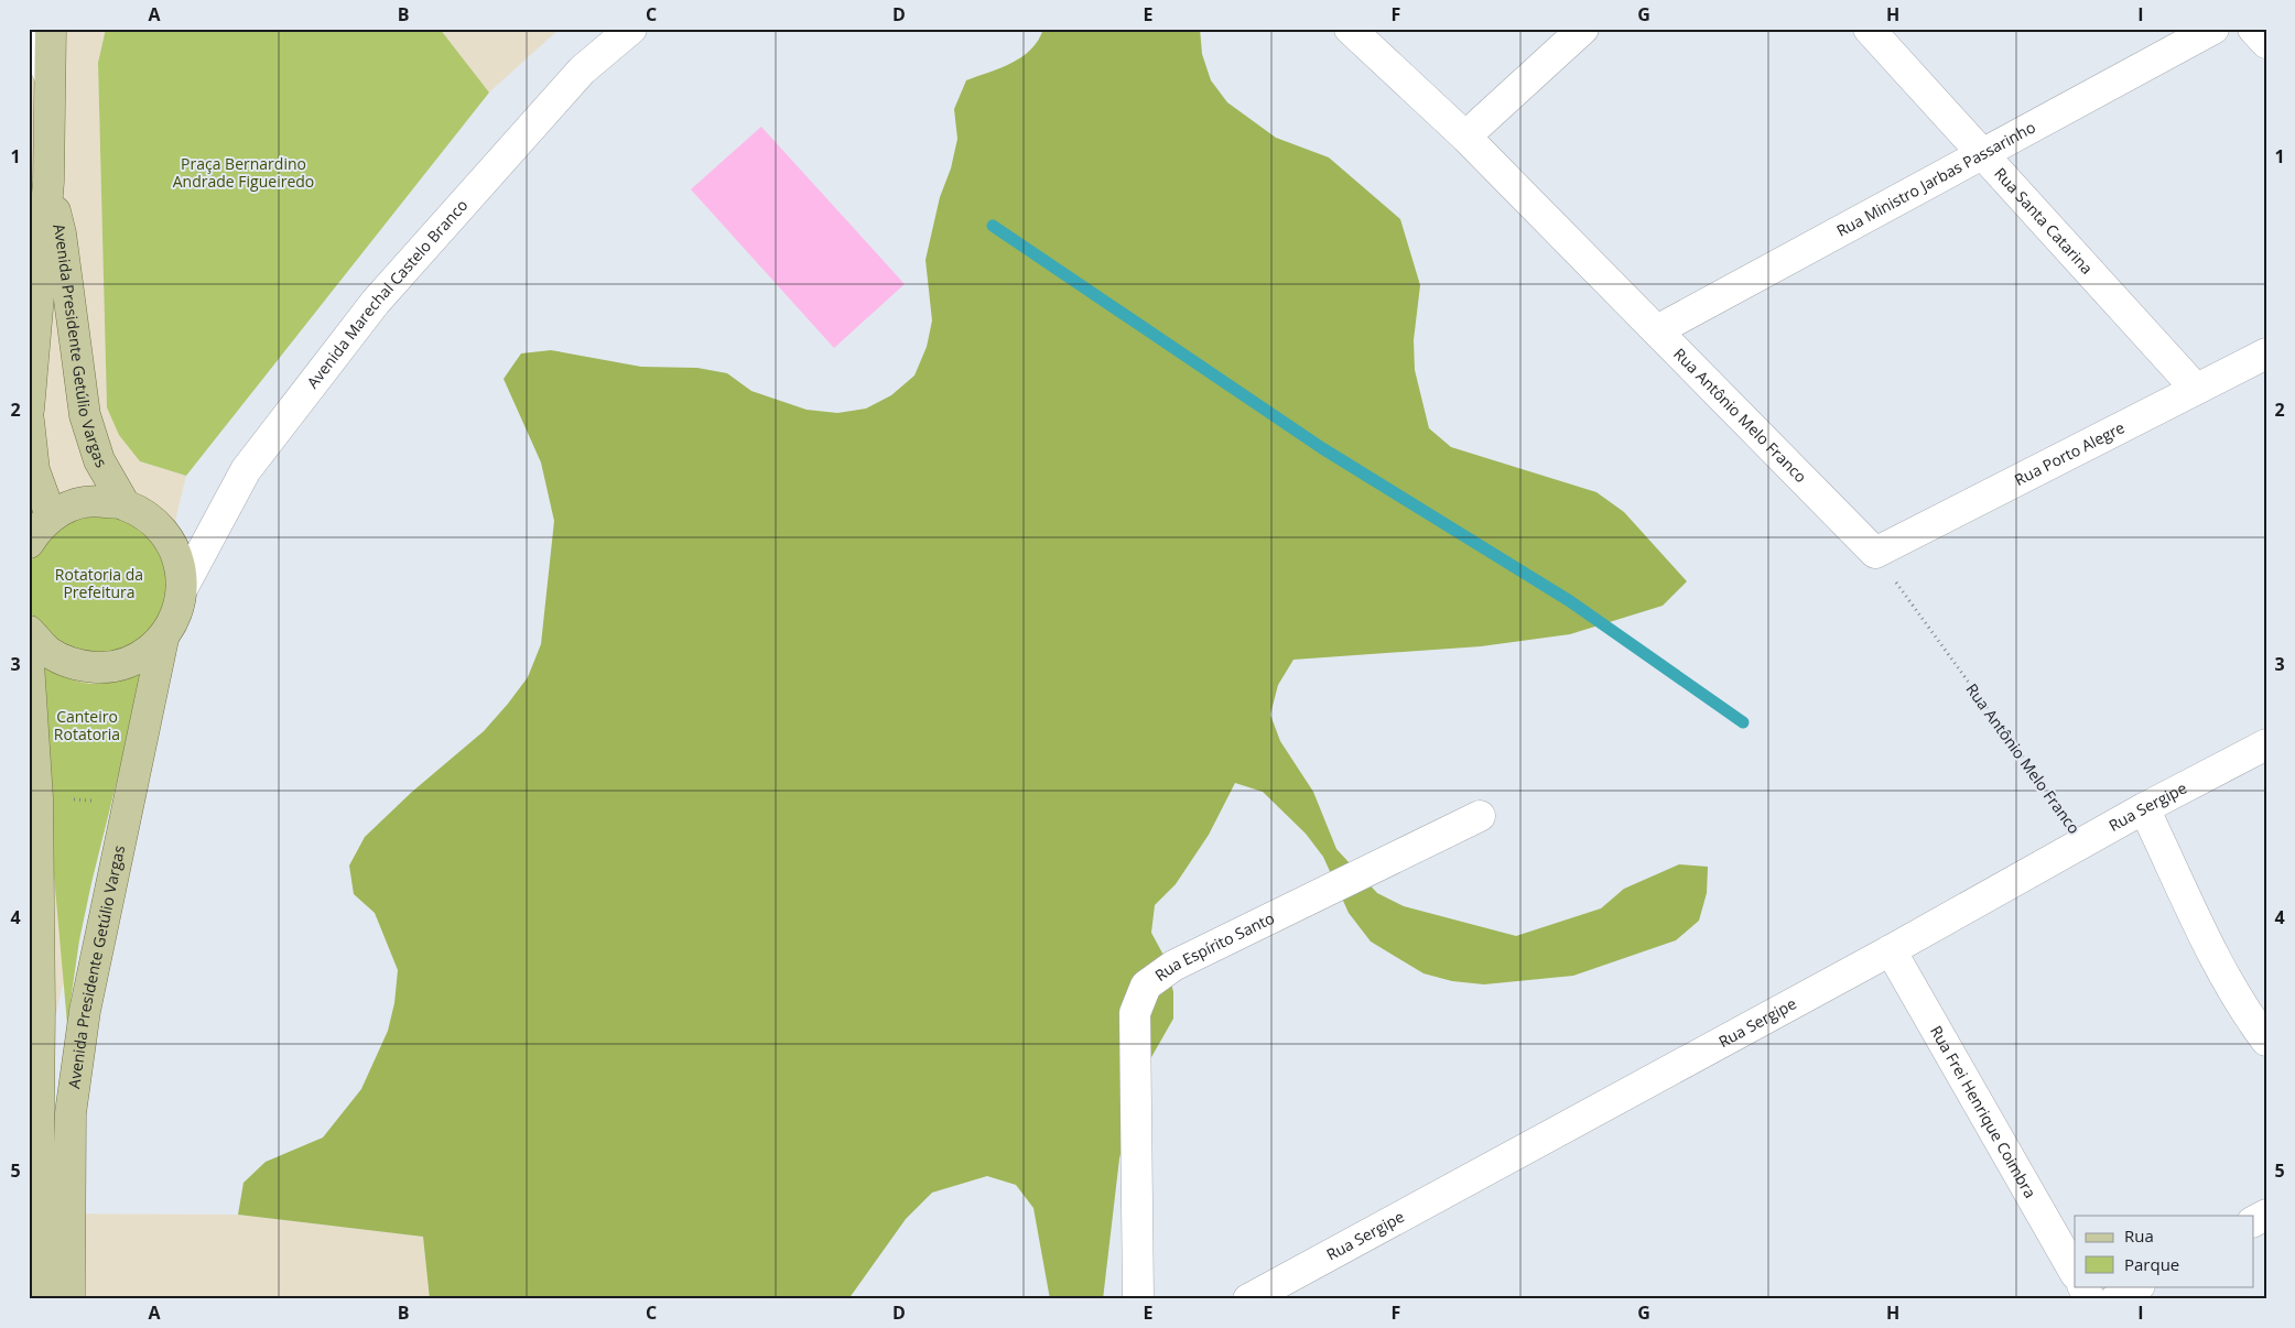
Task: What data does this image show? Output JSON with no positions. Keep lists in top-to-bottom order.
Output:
{
  "streets": {
    "main road": ["Avenida Presidente Getúlio Vargas"],
    "street": [
      "Rua Ministro Jarbas Passarinho",
      "Rua Santa Catarina",
      "Avenida Marechal Castelo Branco",
      "Rua Antônio Melo Franco",
      "Rua Porto Alegre",
      "Rua Sergipe",
      "Rua Espírito Santo",
      "Rua Frei Henrique Coimbra"
    ]
  },
  "crossings": [
    ["Rua Ministro Jarbas Passarinho", "Rua Santa Catarina"],
    ["Rua Ministro Jarbas Passarinho", "Rua Antônio Melo Franco"],
    ["Rua Santa Catarina", "Rua Porto Alegre"],
    ["Rua Antônio Melo Franco", "Rua Porto Alegre"],
    ["Rua Antônio Melo Franco", "Rua Sergipe"],
    ["Rua Sergipe", "Rua Frei Henrique Coimbra"]
  ],
  "parks": ["Praça Bernardino Andrade Figueiredo", "Rotatoria da Prefeitura", "Canteiro Rotatoria"],
  "legend": ["Rua", "Parque"],
  "grid": {
    "columns": [
      "A",
      "B",
      "C",
      "D",
      "E",
      "F",
      "G",
      "H",
      "I"
    ],
    "rows": [
      "1",
      "2",
      "3",
      "4",
      "5"
    ]
  }
}
